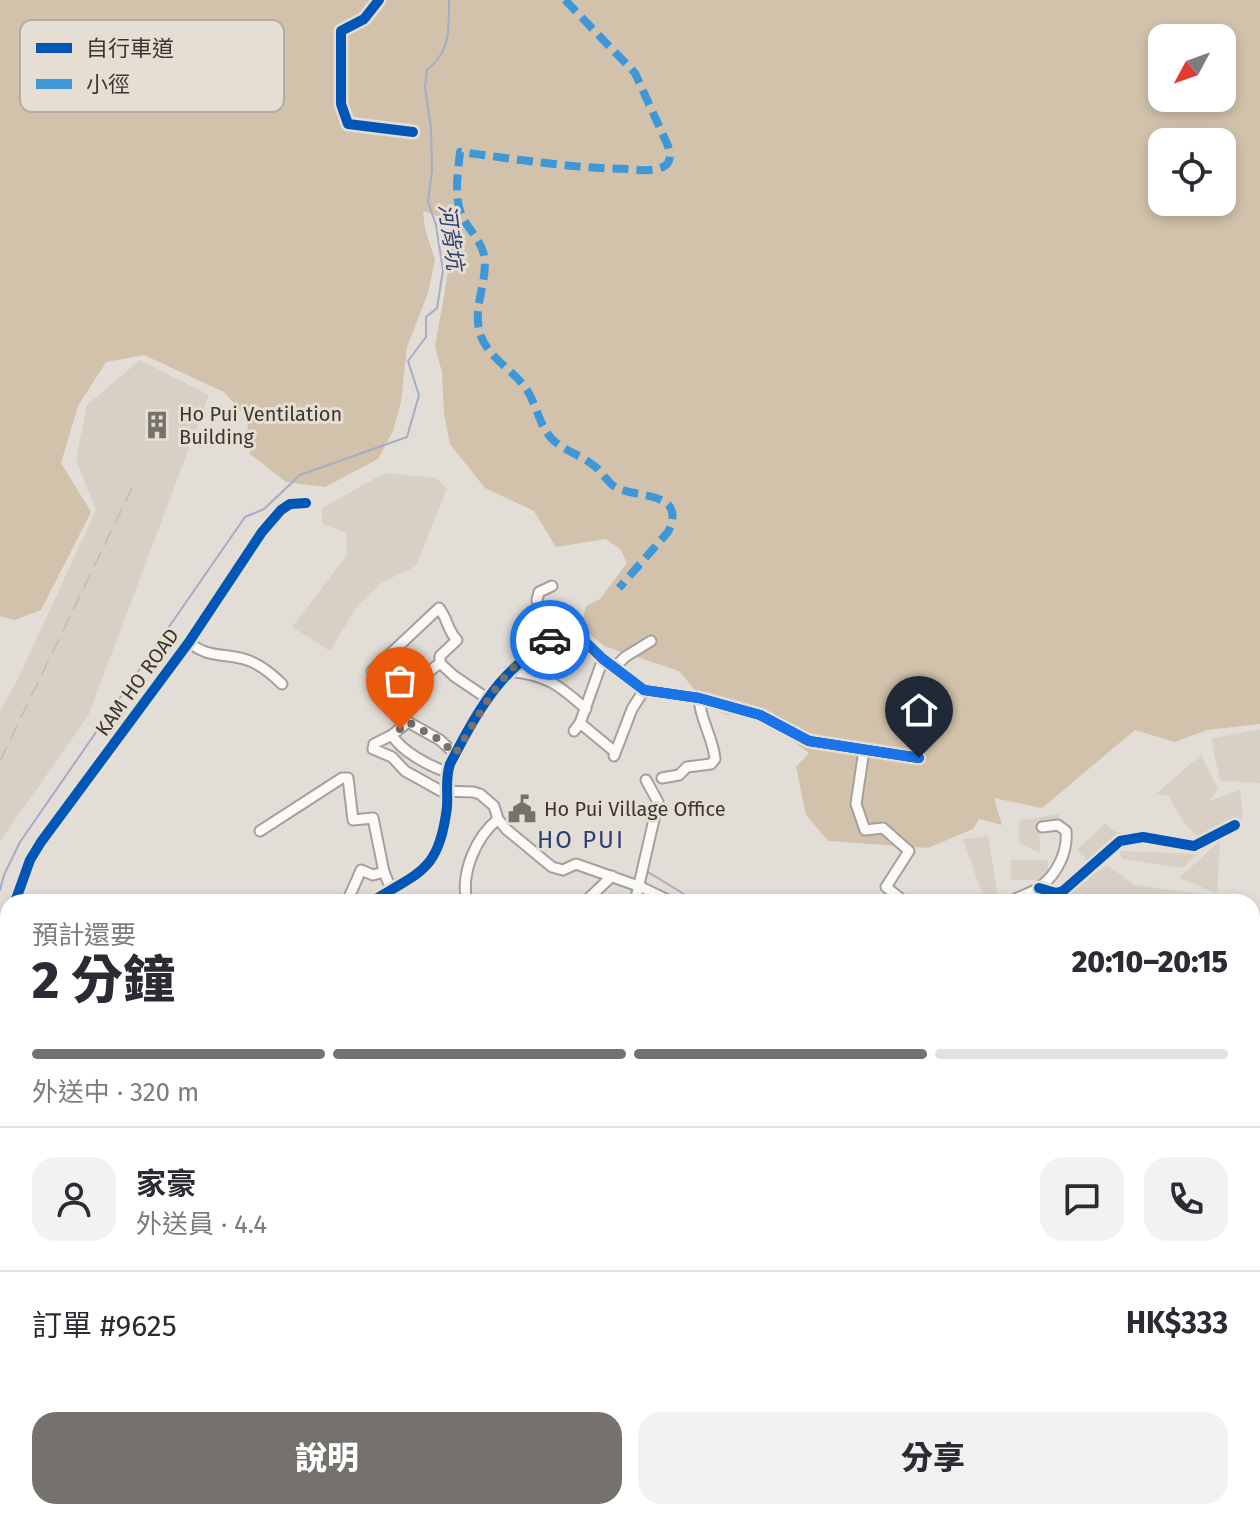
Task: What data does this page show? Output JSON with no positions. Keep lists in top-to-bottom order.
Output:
{
  "streets": {
    "street": ["KAM HO ROAD"]
  },
  "districts": ["HO PUI"],
  "water": ["河背坑"],
  "places": {
    "building": ["Ho Pui Ventilation Building"],
    "public building": ["Ho Pui Village Office"]
  },
  "legend": ["自行車道", "小徑"],
  "north": "bottom left",
  "page": {
    "heading": ["2 分鐘", "預計還要", "20:10–20:15"],
    "panel": [
      "家豪",
      "外送員 · 4.4",
      "訂單 #9625",
      "HK$333"
    ],
    "bar": "外送中 · 320 m",
    "buttons": ["說明", "分享"]
  }
}
